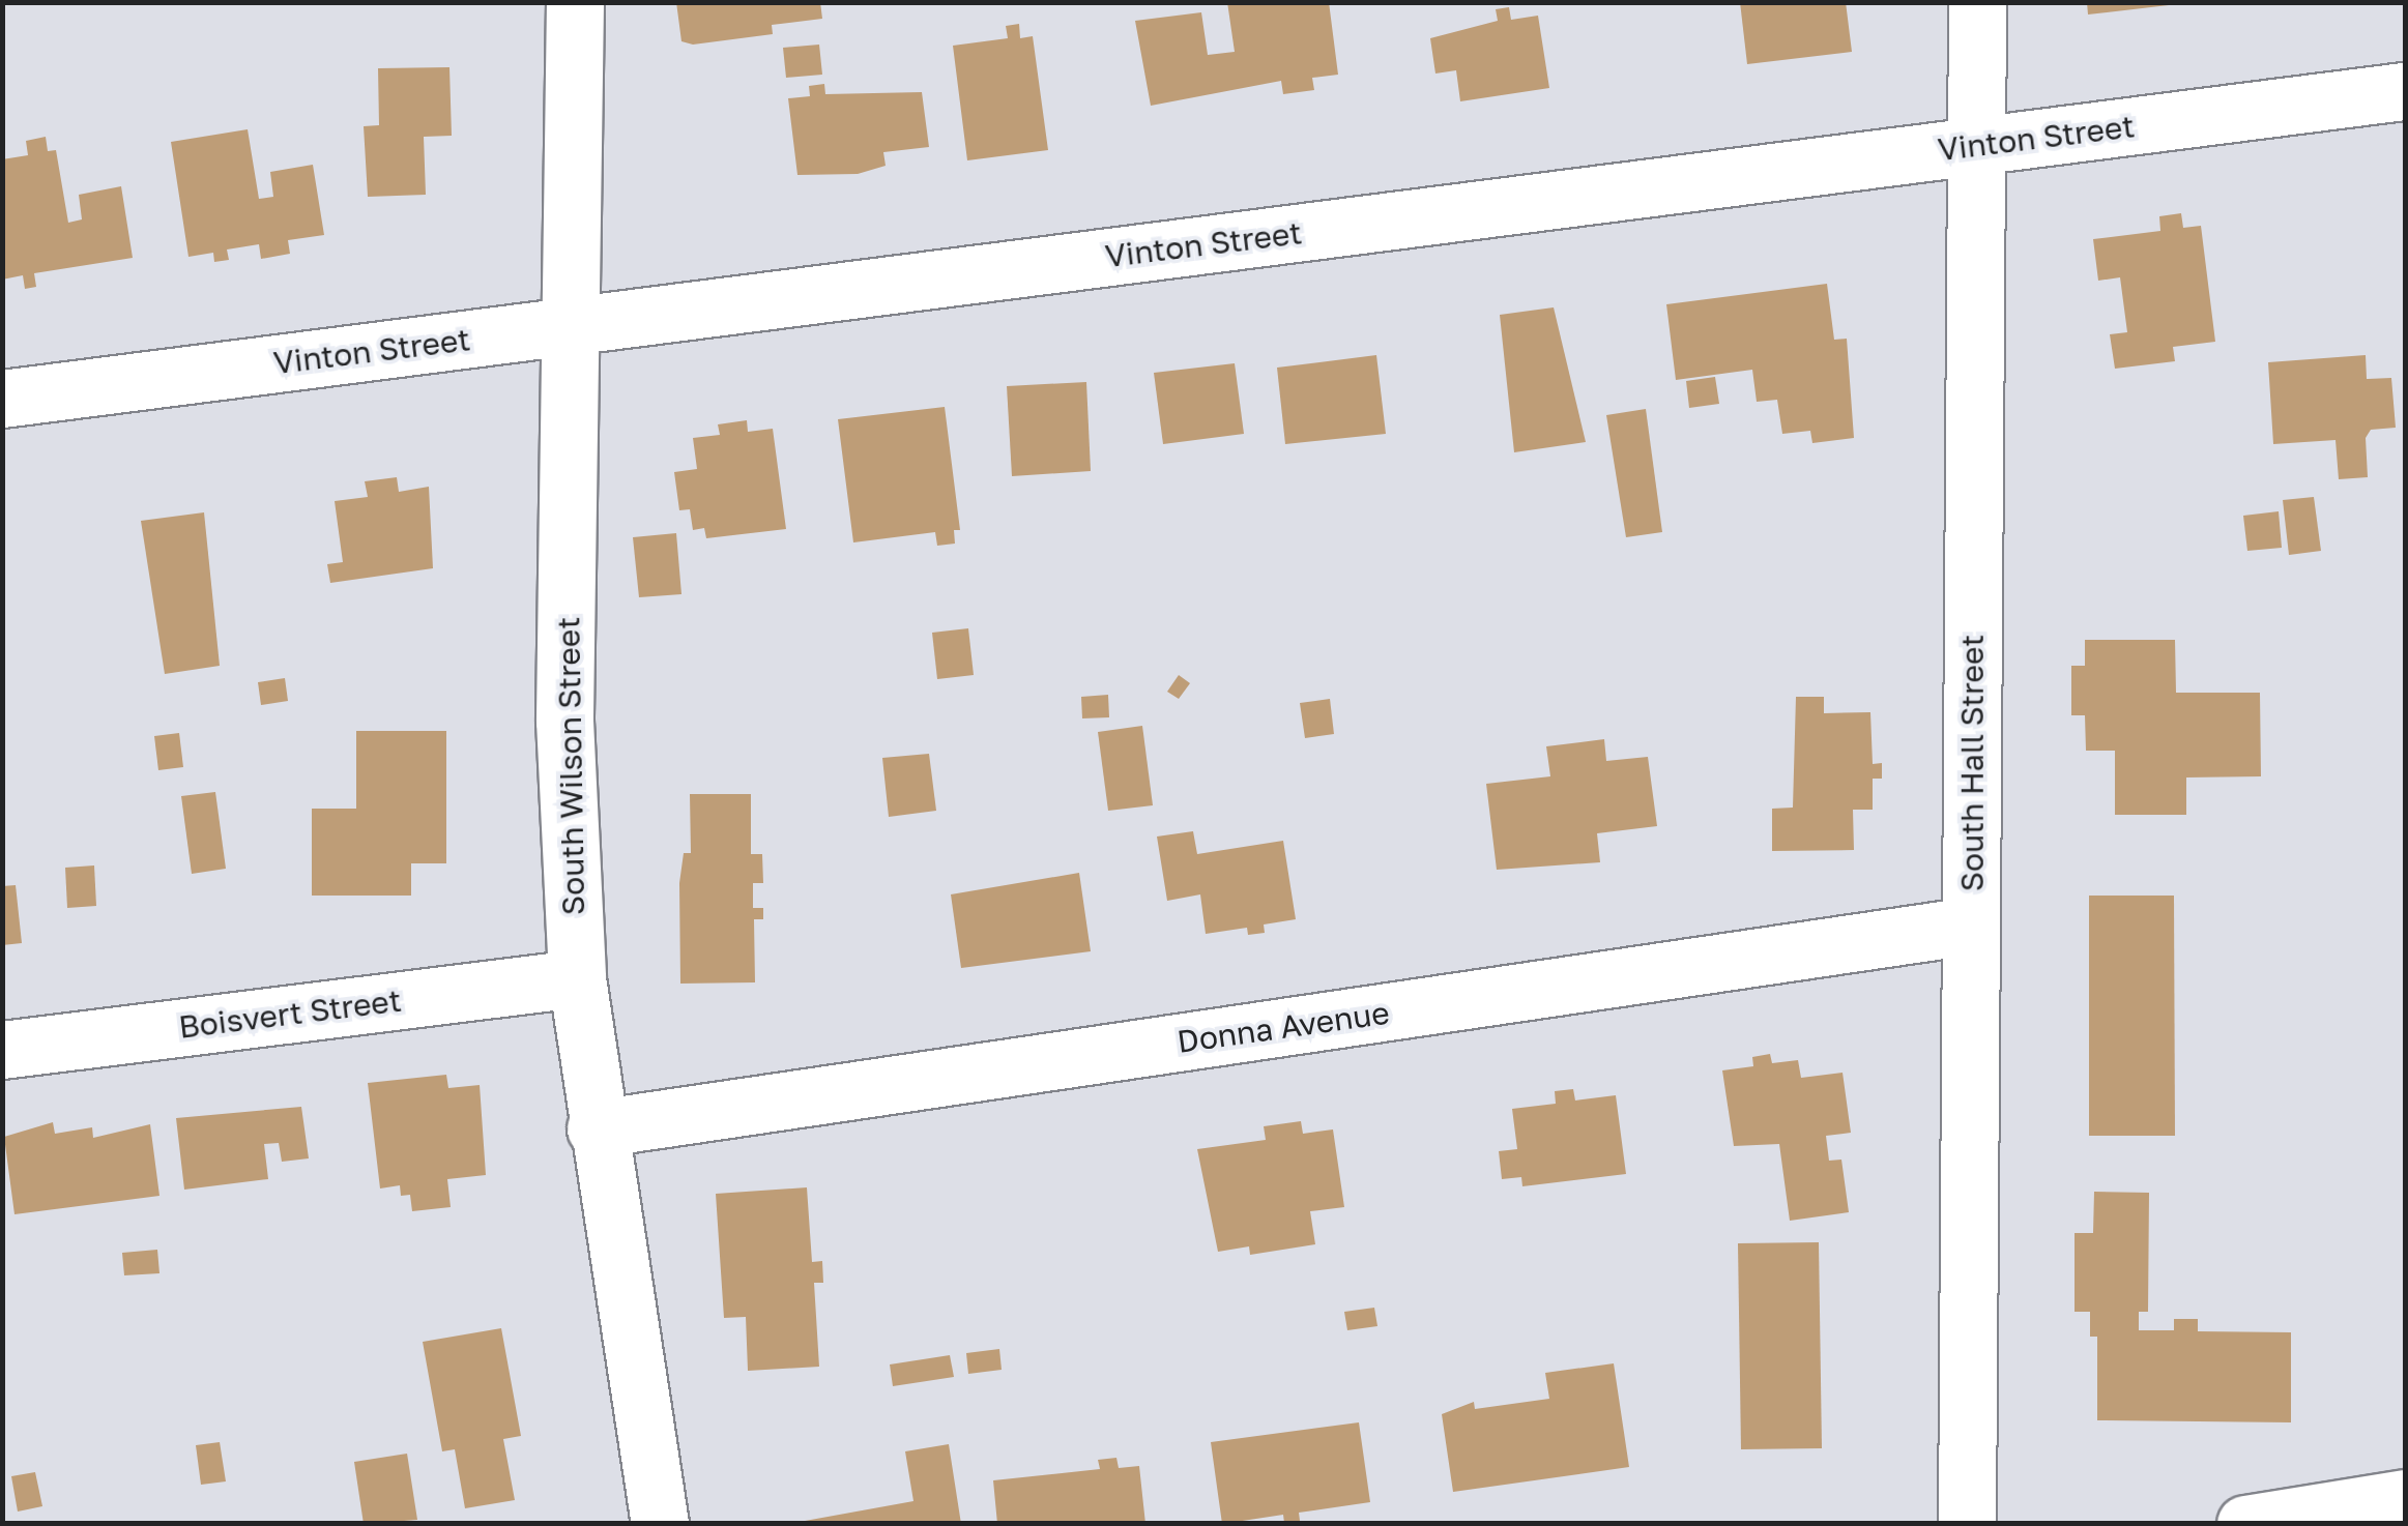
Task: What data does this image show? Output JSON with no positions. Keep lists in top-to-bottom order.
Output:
{
  "streets": {
    "street": [
      "Vinton Street",
      "South Hall Street",
      "South Wilson Street",
      "Boisvert Street",
      "Donna Avenue"
    ]
  },
  "crossings": [
    ["Vinton Street", "South Hall Street"],
    ["Vinton Street", "South Wilson Street"],
    ["South Hall Street", "Donna Avenue"],
    ["South Wilson Street", "Boisvert Street"],
    ["South Wilson Street", "Donna Avenue"]
  ]
}
